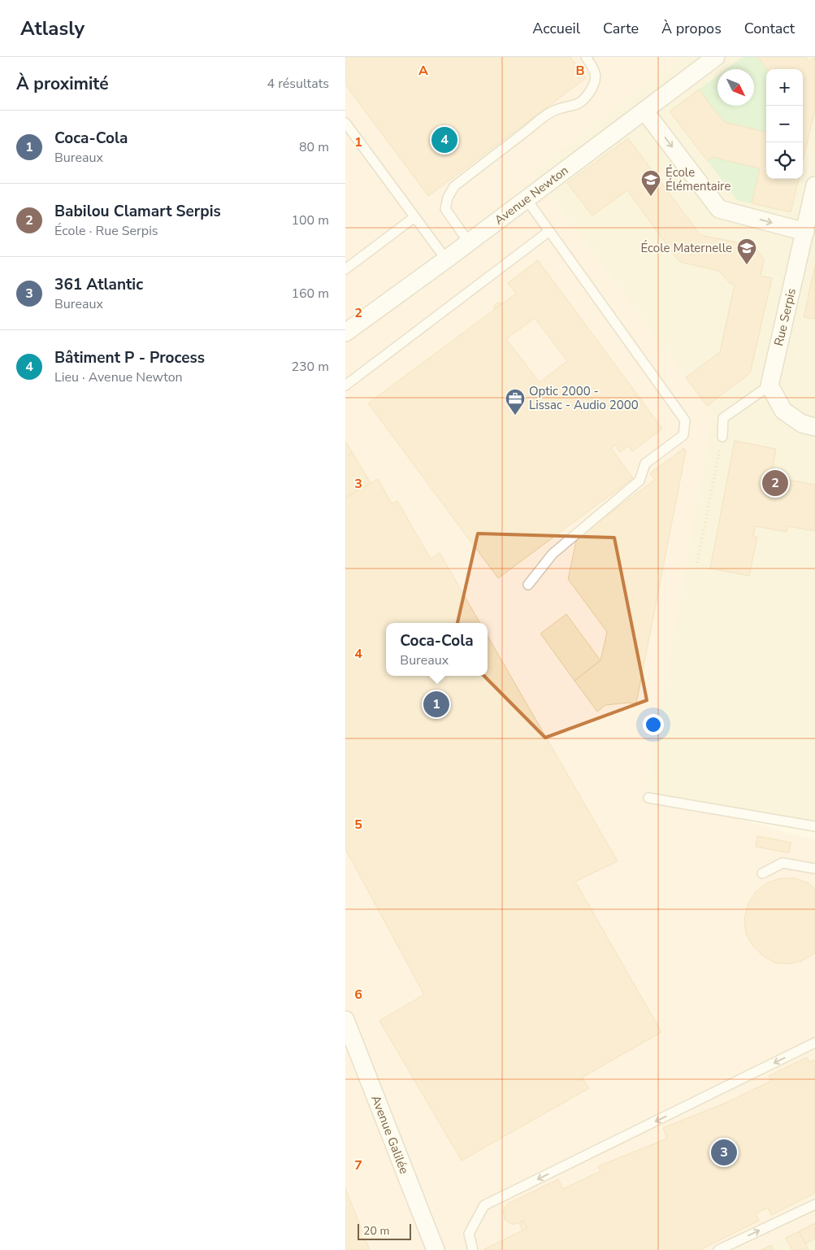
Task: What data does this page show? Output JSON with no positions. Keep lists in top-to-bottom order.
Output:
{
  "streets": {
    "street": ["Avenue Newton", "Rue Serpis", "Avenue Galilée"]
  },
  "places": {
    "school or university": ["École Élémentaire", "École Maternelle"],
    "office": ["Optic 2000 - Lissac - Audio 2000"]
  },
  "scale_bar": "20 m",
  "north": "bottom right",
  "page": {
    "header": "Atlasly",
    "nav": [
      "Accueil",
      "Carte",
      "À propos",
      "Contact"
    ],
    "heading": ["À proximité", "4 résultats"],
    "map_buttons": ["+", "−"],
    "list": [
      {
        "mark": "1",
        "name": "Coca-Cola",
        "note": "Bureaux",
        "value": "80 m"
      },
      {
        "mark": "2",
        "name": "Babilou Clamart Serpis",
        "note": "École · Rue Serpis",
        "value": "100 m"
      },
      {
        "mark": "3",
        "name": "361 Atlantic",
        "note": "Bureaux",
        "value": "160 m"
      },
      {
        "mark": "4",
        "name": "Bâtiment P - Process",
        "note": "Lieu · Avenue Newton",
        "value": "230 m"
      }
    ],
    "pins": [
      "4",
      "2",
      "1",
      "3"
    ],
    "popup": ["Coca-Cola", "Bureaux"],
    "scale": "20 m"
  },
  "grid": {
    "columns": ["A", "B"],
    "rows": [
      "1",
      "2",
      "3",
      "4",
      "5",
      "6",
      "7"
    ]
  }
}
